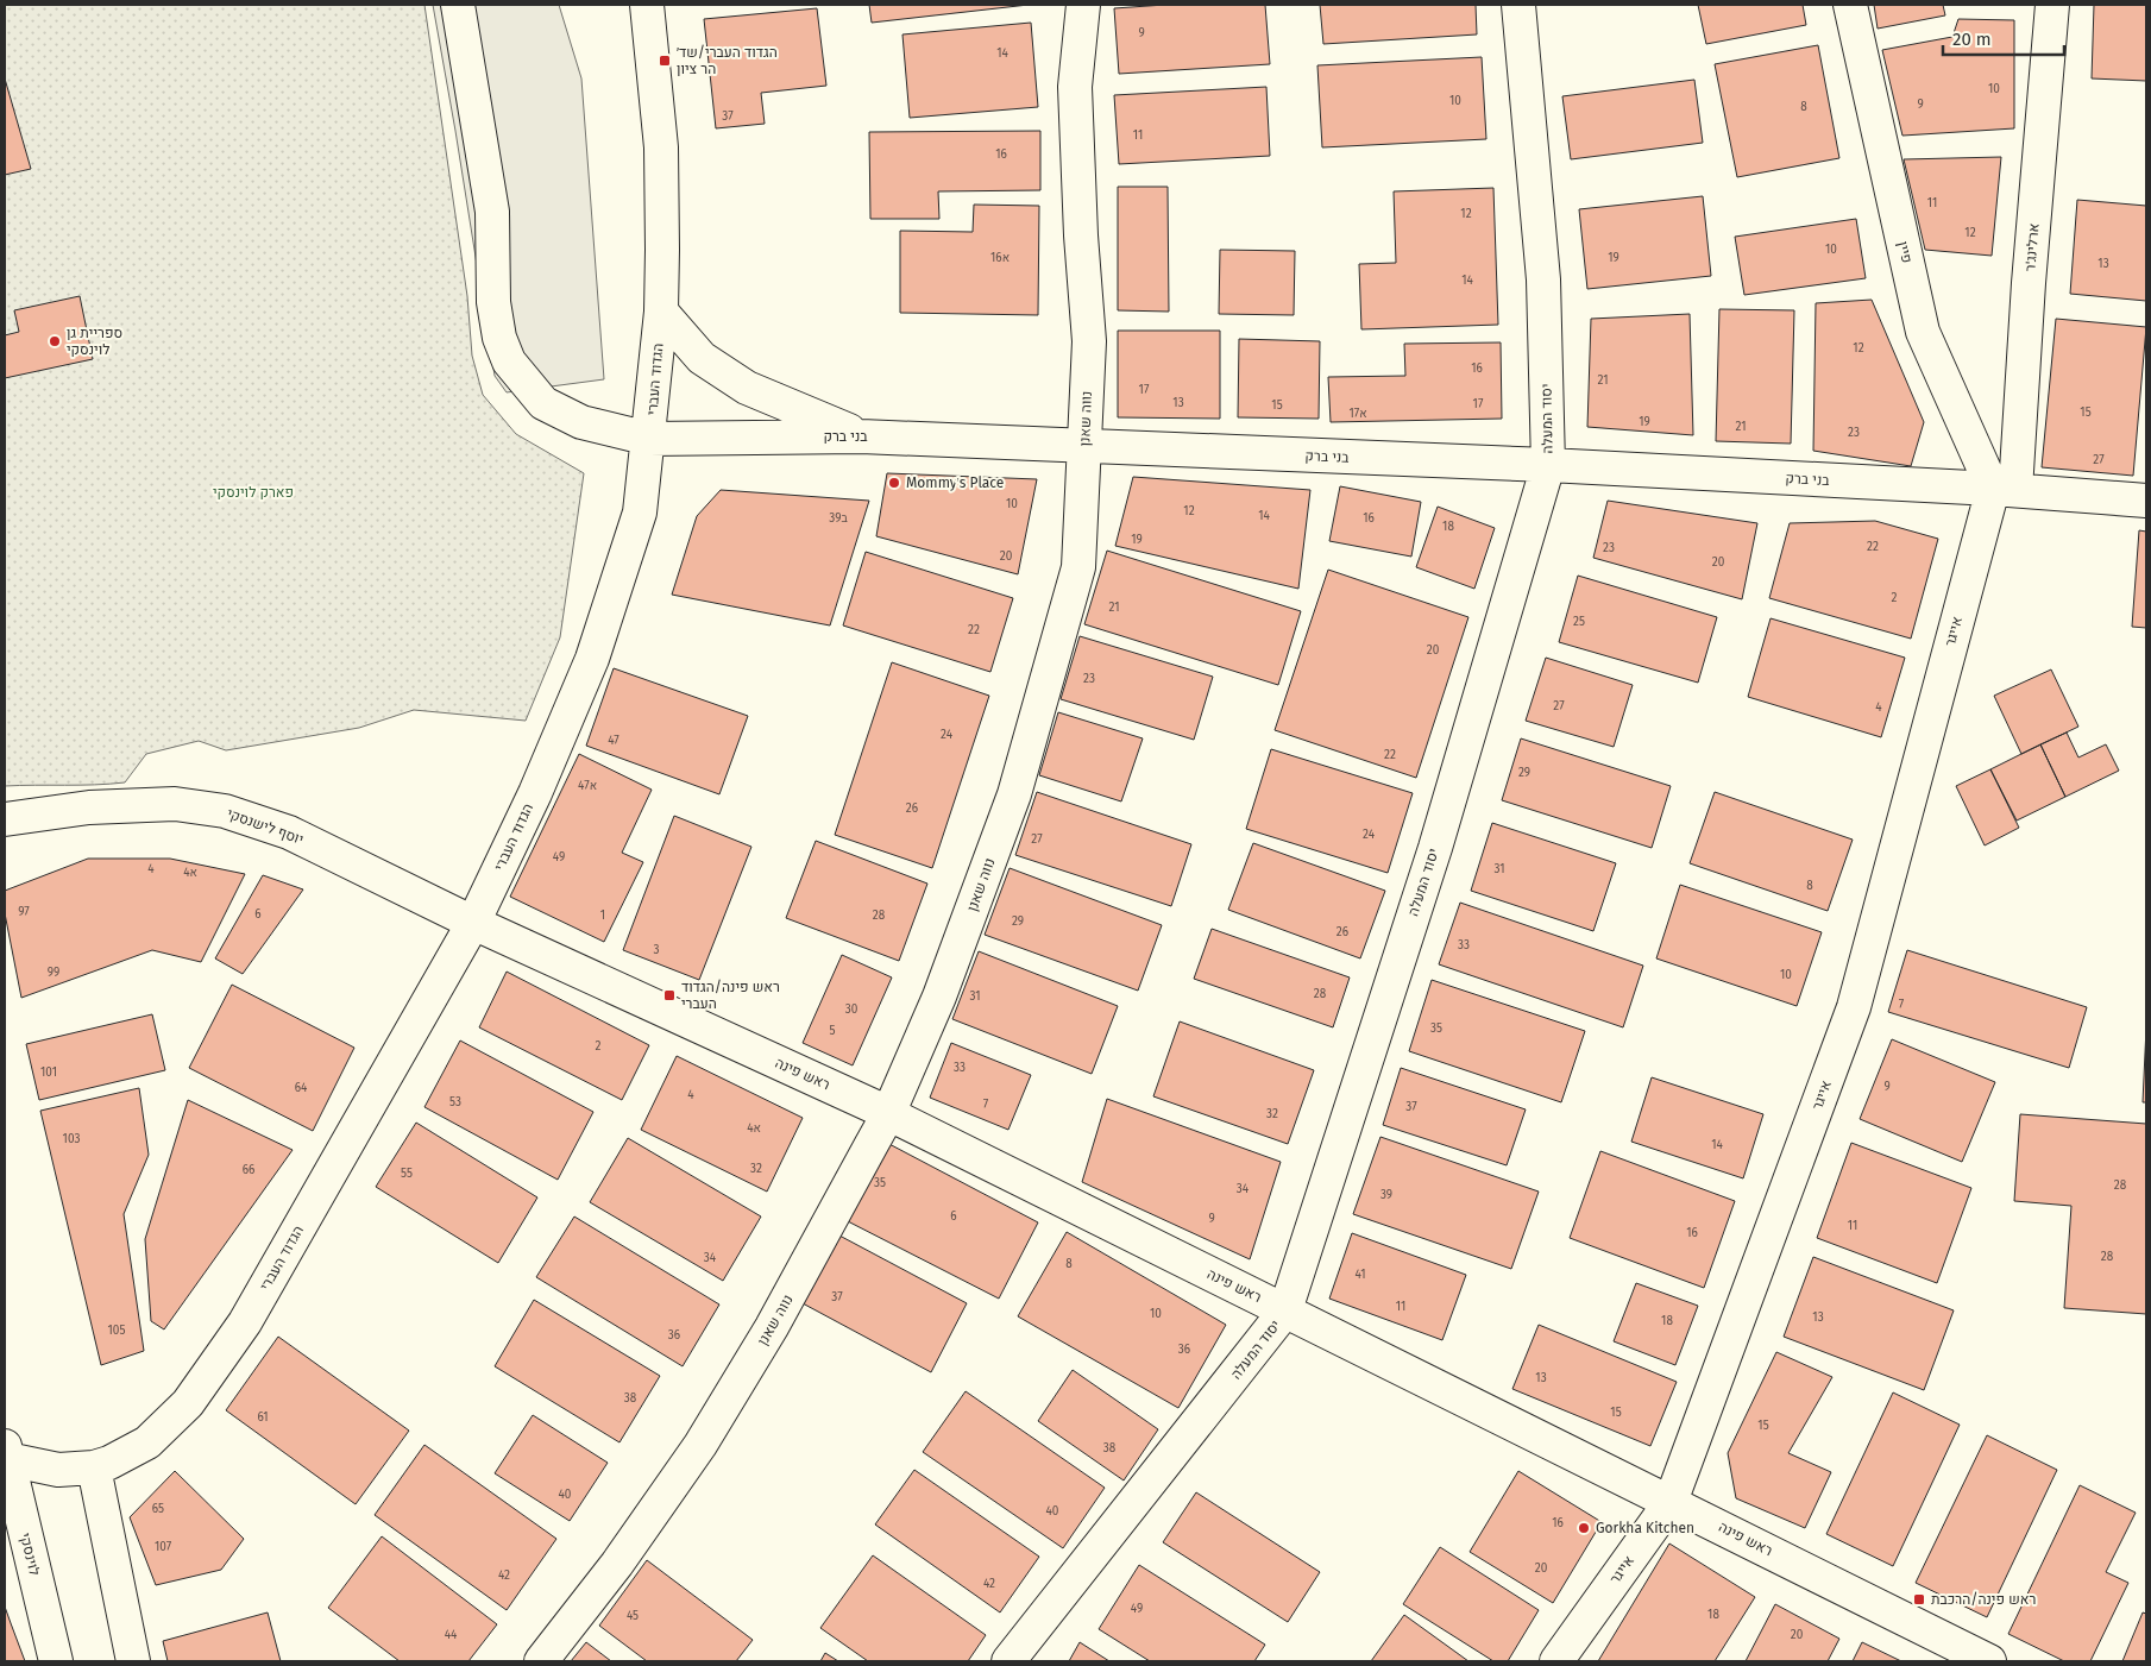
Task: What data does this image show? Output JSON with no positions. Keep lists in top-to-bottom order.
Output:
{
  "streets": {
    "street": [
      "ארלינג'ר",
      "פיין",
      "הגדוד העברי",
      "נווה שאנן",
      "יסוד המעלה",
      "בני ברק",
      "אייגר",
      "יוסף לישנסקי",
      "ראש פינה",
      "לוינסקי"
    ]
  },
  "crossings": [
    ["ארלינג'ר", "פיין"],
    ["ארלינג'ר", "בני ברק"],
    ["ארלינג'ר", "אייגר"],
    ["פיין", "בני ברק"],
    ["פיין", "אייגר"],
    ["הגדוד העברי", "בני ברק"],
    ["הגדוד העברי", "יוסף לישנסקי"],
    ["הגדוד העברי", "ראש פינה"],
    ["הגדוד העברי", "לוינסקי"],
    ["נווה שאנן", "בני ברק"],
    ["נווה שאנן", "ראש פינה"],
    ["יסוד המעלה", "בני ברק"],
    ["יסוד המעלה", "ראש פינה"],
    ["בני ברק", "אייגר"],
    ["אייגר", "ראש פינה"],
    ["יוסף לישנסקי", "ראש פינה"]
  ],
  "parks": ["פארק לוינסקי"],
  "places": {
    "transit": ["הגדוד העברי/שד׳ הר ציון", "ראש פינה/הגדוד העברי", "ראש פינה/הרכבת"],
    "other": ["ספריית גן לוינסקי", "Mommy׳s Place", "Gorkha Kitchen"]
  },
  "house_numbers": [
    "9",
    "14",
    "10",
    "10",
    "9",
    "8",
    "37",
    "11",
    "16",
    "11",
    "12",
    "12",
    "10",
    "16א",
    "19",
    "13",
    "14",
    "12",
    "16",
    "21",
    "17",
    "13",
    "17",
    "15",
    "15",
    "17א",
    "19",
    "21",
    "23",
    "27",
    "10",
    "12",
    "14",
    "39ב",
    "16",
    "18",
    "19",
    "22",
    "23",
    "20",
    "20",
    "2",
    "21",
    "25",
    "22",
    "20",
    "23",
    "27",
    "4",
    "24",
    "47",
    "22",
    "29",
    "47א",
    "26",
    "24",
    "27",
    "49",
    "4",
    "31",
    "4א",
    "8",
    "97",
    "6",
    "1",
    "28",
    "29",
    "26",
    "33",
    "3",
    "99",
    "10",
    "28",
    "31",
    "7",
    "30",
    "35",
    "5",
    "2",
    "33",
    "101",
    "9",
    "64",
    "4",
    "53",
    "7",
    "37",
    "32",
    "4א",
    "103",
    "14",
    "32",
    "66",
    "55",
    "35",
    "28",
    "34",
    "39",
    "6",
    "9",
    "11",
    "16",
    "28",
    "34",
    "8",
    "41",
    "37",
    "11",
    "10",
    "13",
    "18",
    "105",
    "36",
    "36",
    "13",
    "38",
    "15",
    "61",
    "15",
    "38",
    "40",
    "65",
    "40",
    "16",
    "107",
    "20",
    "42",
    "42",
    "49",
    "18",
    "45",
    "44",
    "20"
  ],
  "scale_bar": "20 m"
}
